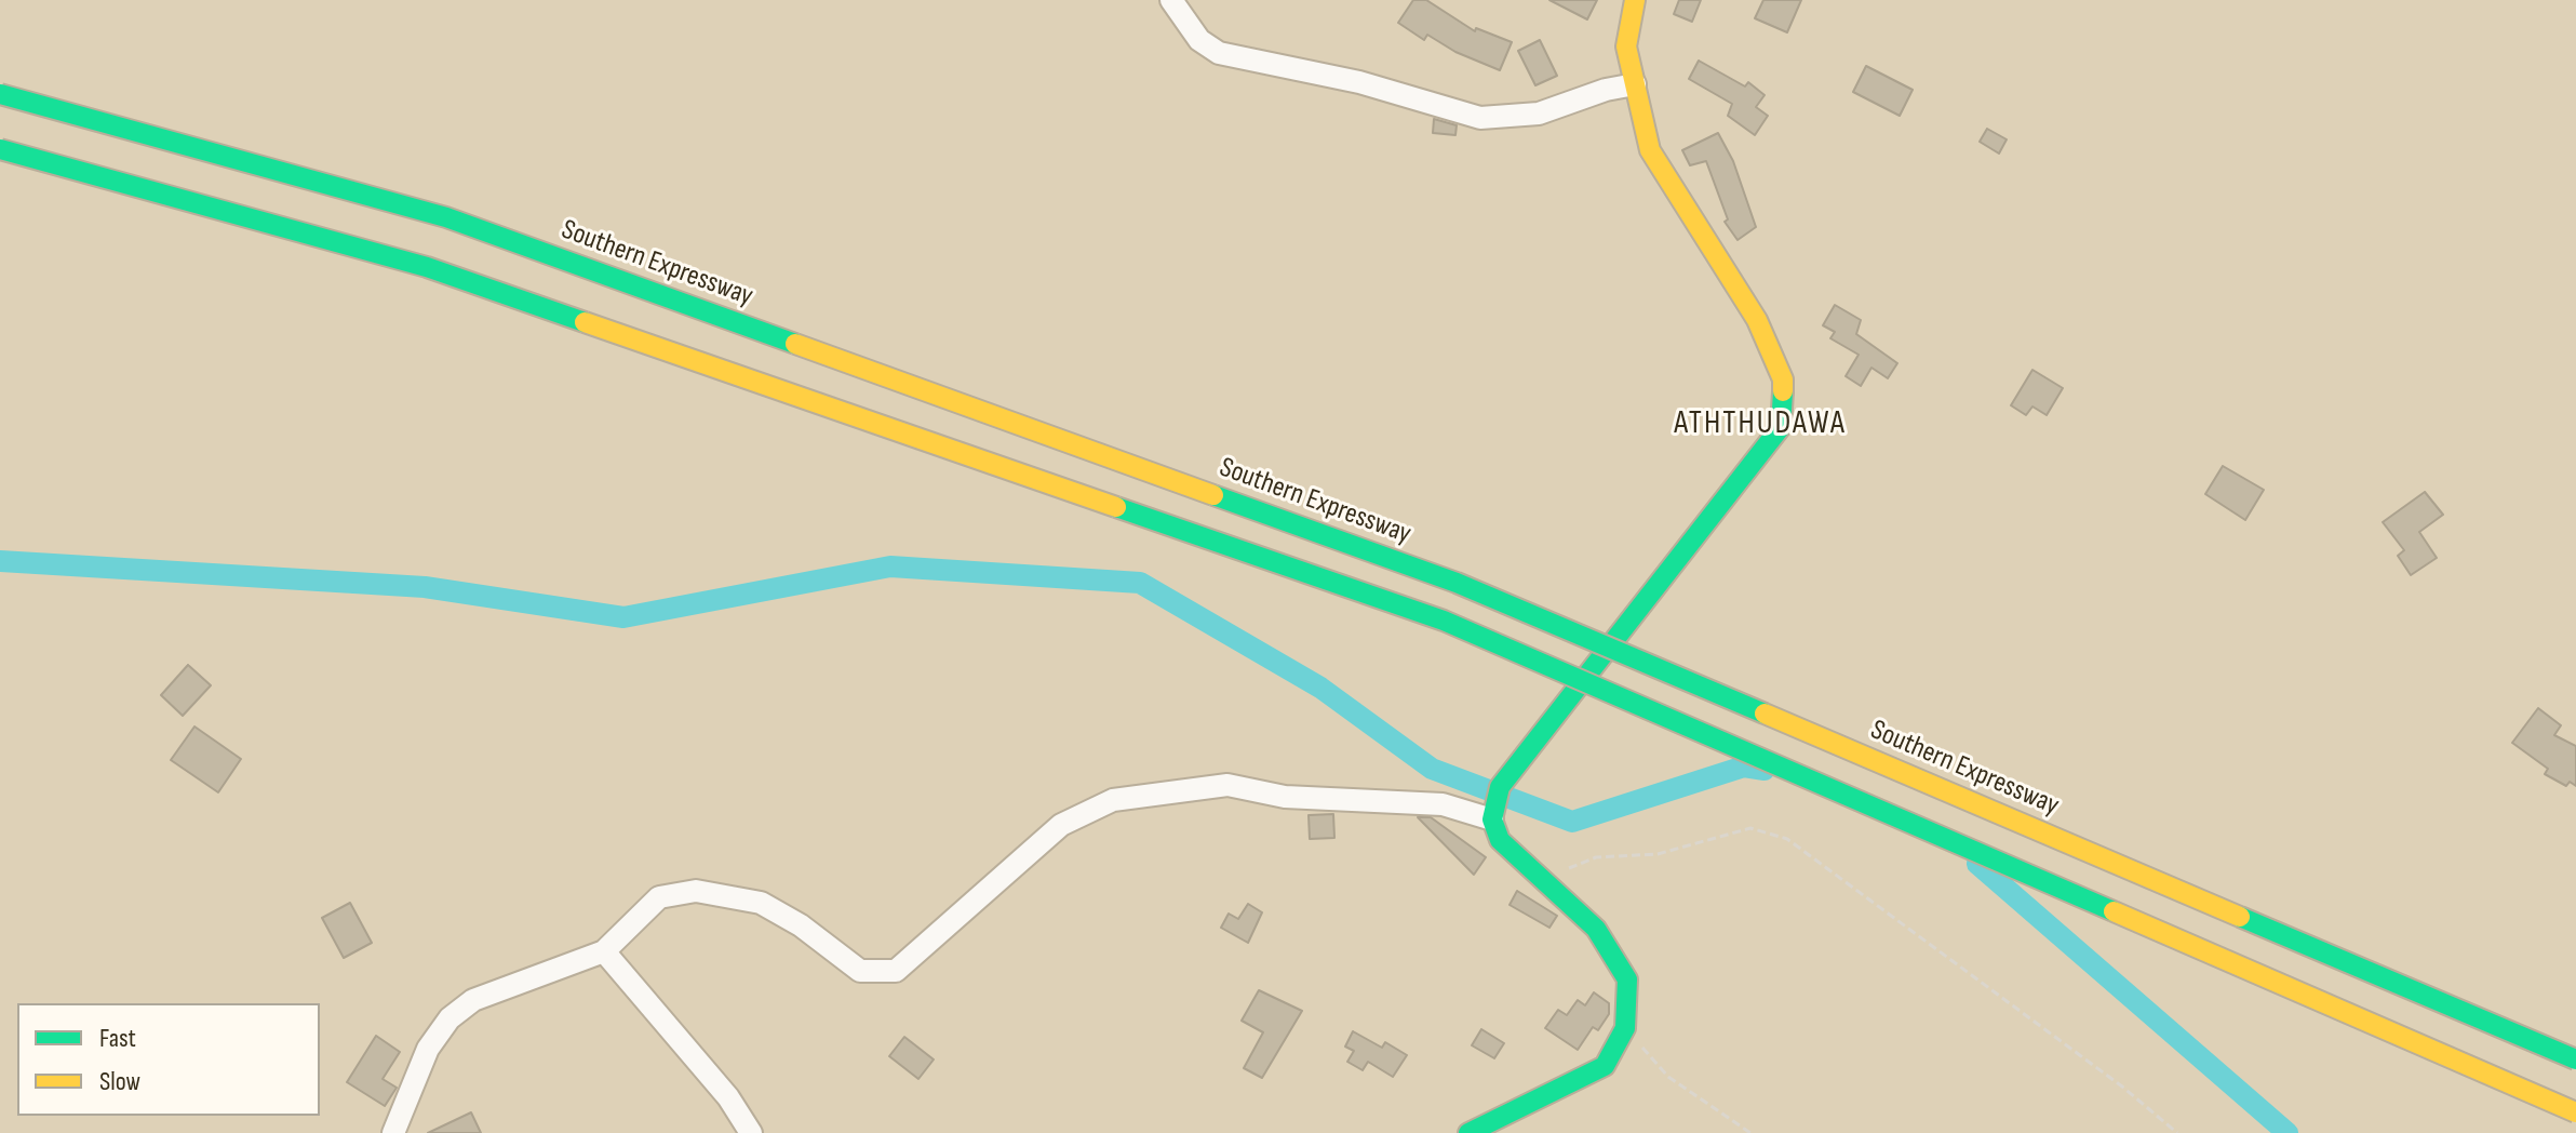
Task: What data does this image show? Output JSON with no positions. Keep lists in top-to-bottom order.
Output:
{
  "streets": {
    "main road": ["Southern Expressway"]
  },
  "districts": ["ATHTHUDAWA"],
  "legend": ["Fast", "Slow"]
}
